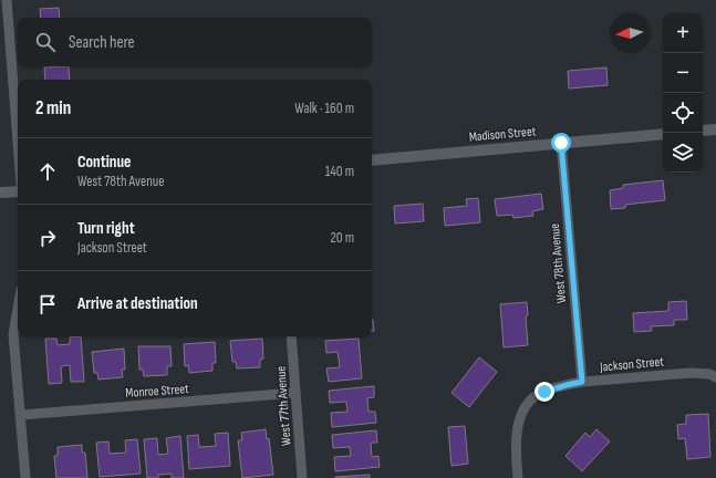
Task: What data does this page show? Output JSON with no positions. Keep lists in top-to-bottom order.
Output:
{
  "streets": {
    "street": [
      "Madison Street",
      "West 78th Avenue",
      "Jackson Street",
      "Monroe Street",
      "West 77th Avenue"
    ]
  },
  "crossings": [
    ["Madison Street", "West 78th Avenue"],
    ["West 78th Avenue", "Jackson Street"],
    ["Monroe Street", "West 77th Avenue"]
  ],
  "north": "left",
  "page": {
    "map_buttons": ["+", "−"],
    "search": "Search here",
    "heading": ["2 min", "Walk · 160 m"],
    "list": [
      ["Continue", "West 78th Avenue", "140 m"],
      ["Turn right", "Jackson Street", "20 m"],
      "Arrive at destination"
    ]
  }
}
